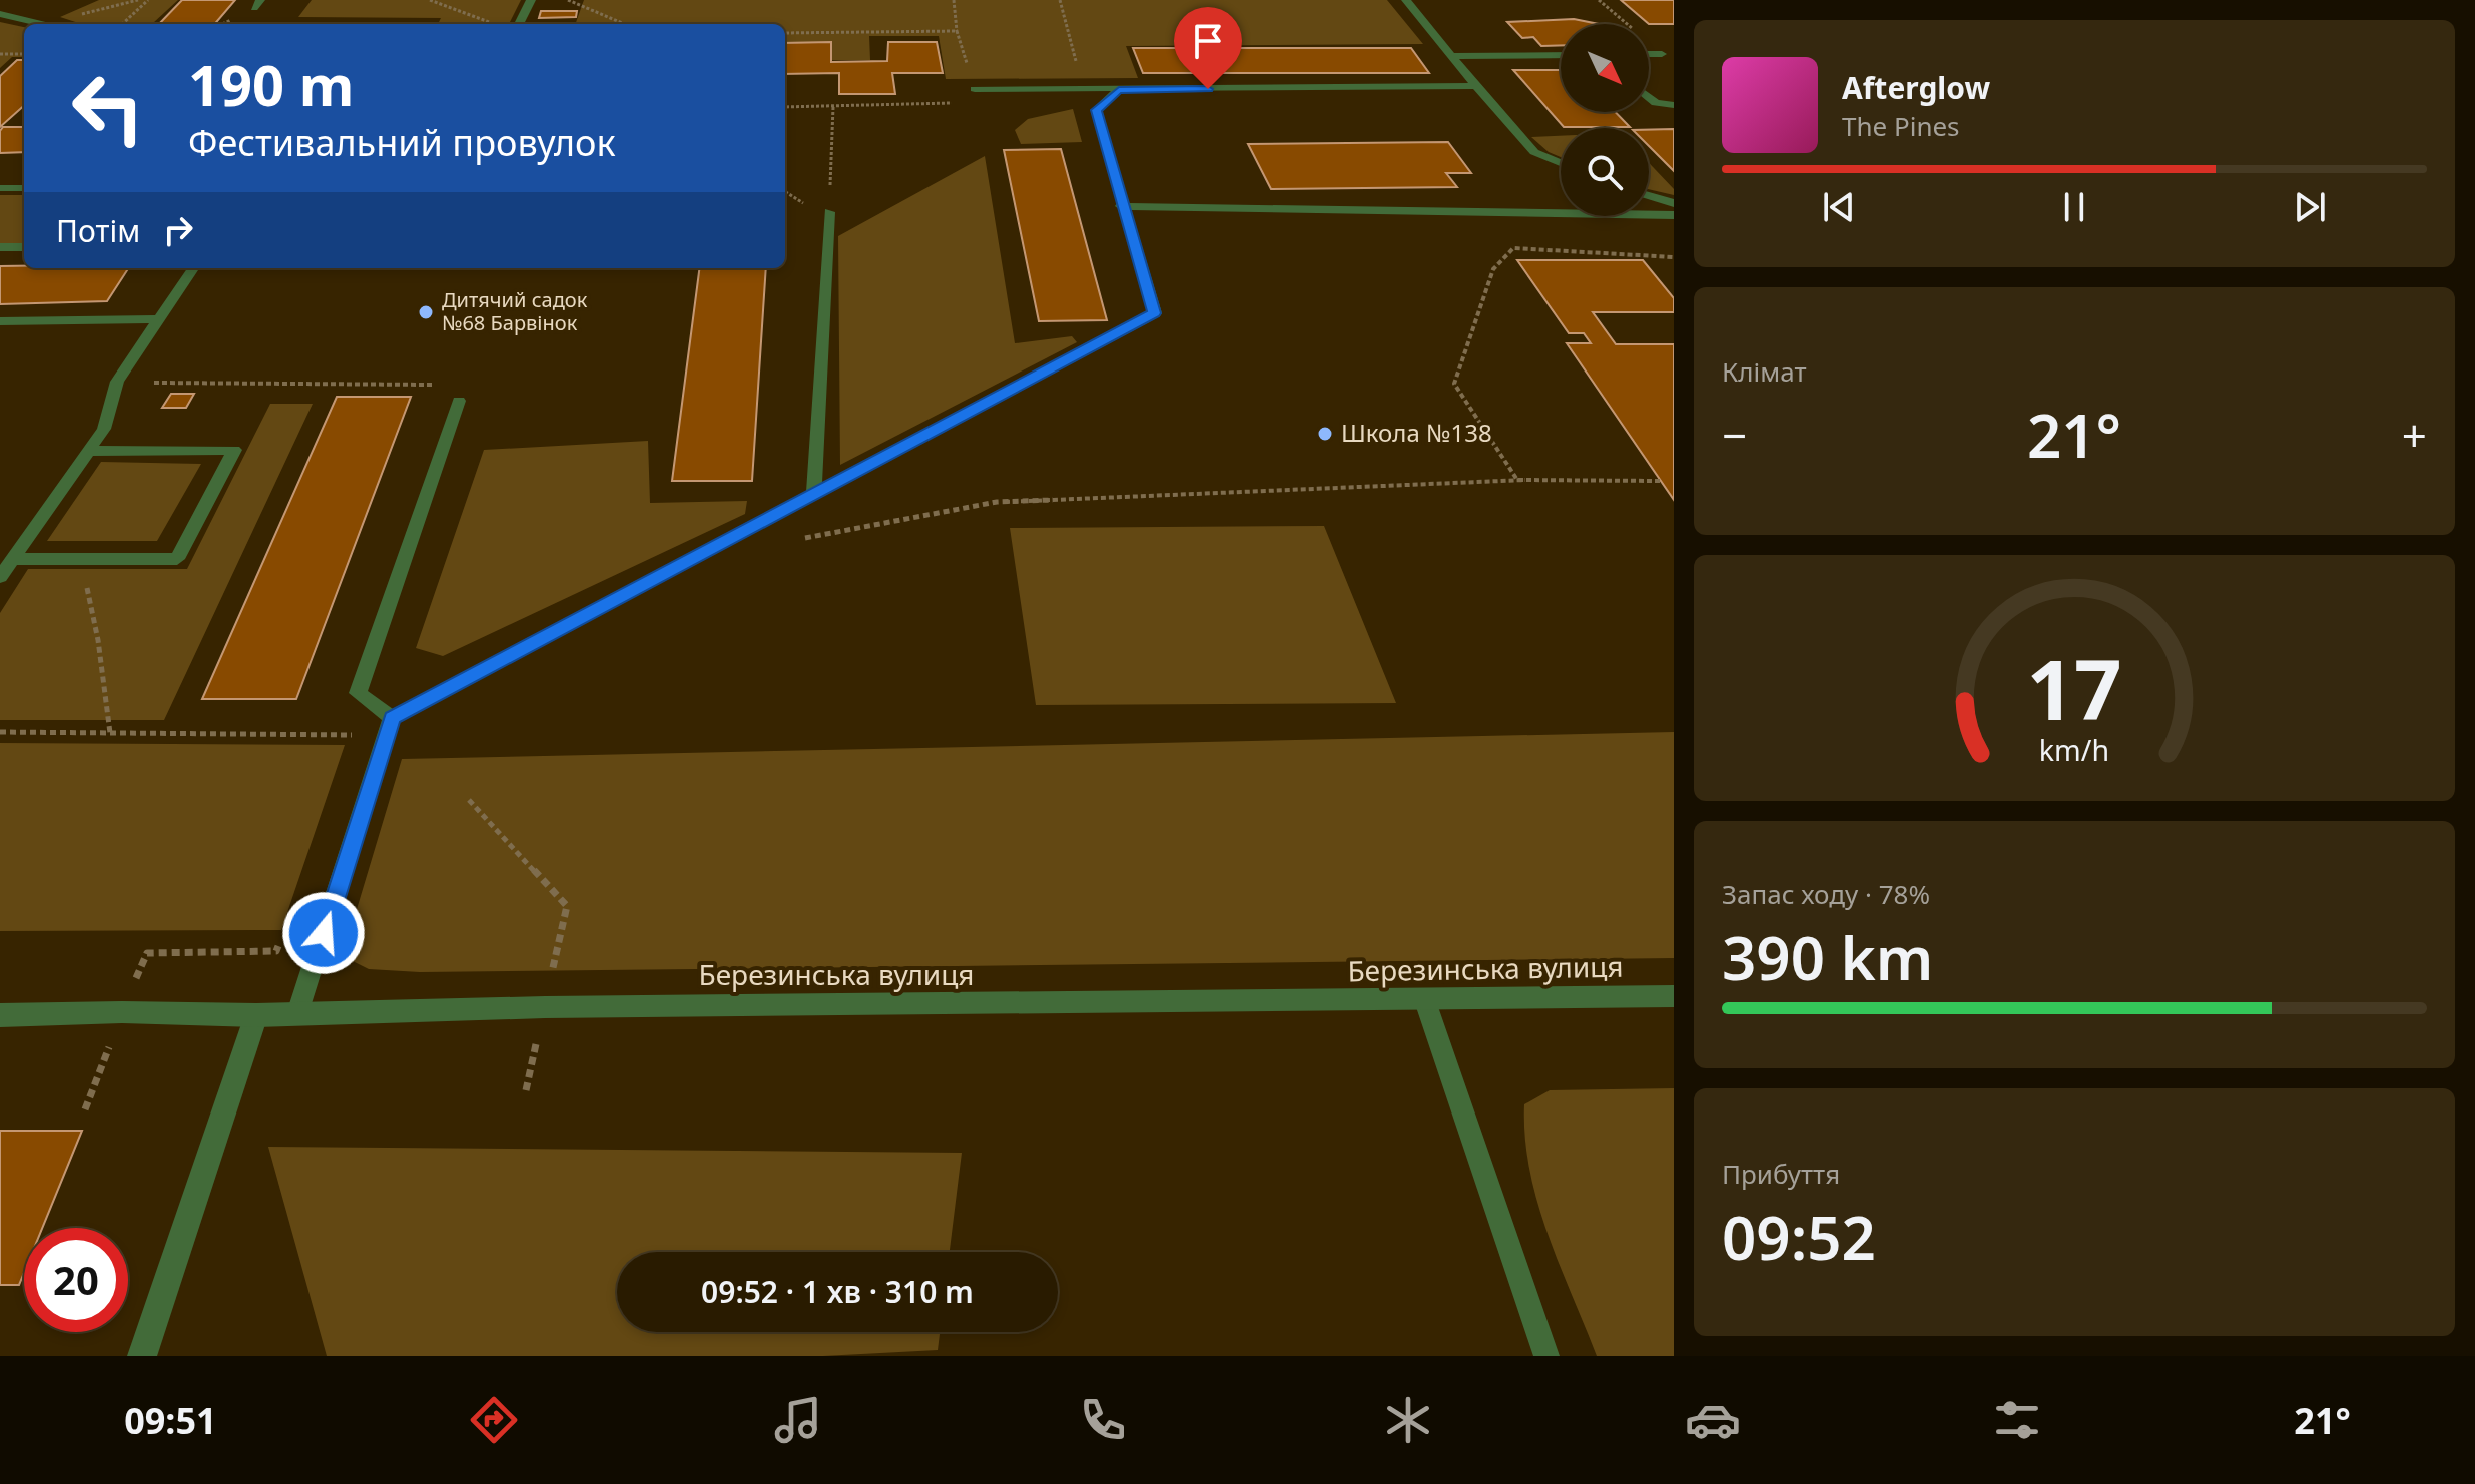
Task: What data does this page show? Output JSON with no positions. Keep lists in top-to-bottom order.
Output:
{
  "streets": {
    "street": ["Березинська вулиця"]
  },
  "places": ["Дитячий садок №68 Барвінок", "Школа №138"],
  "north": "bottom right",
  "page": {
    "turn": ["190 m", "Фестивальний провулок"],
    "song": ["Afterglow", "The Pines"],
    "then": "Потім",
    "tile": [
      "Клімат",
      ["Запас ходу · 78%", "390 km"],
      ["Прибуття", "09:52"]
    ],
    "heat": ["−", "21°", "+"],
    "limit": "20",
    "trip": "09:52 · 1 хв · 310 m",
    "tabs": ["09:51", "21°"],
    "gauge": ["17", "km/h"]
  }
}
